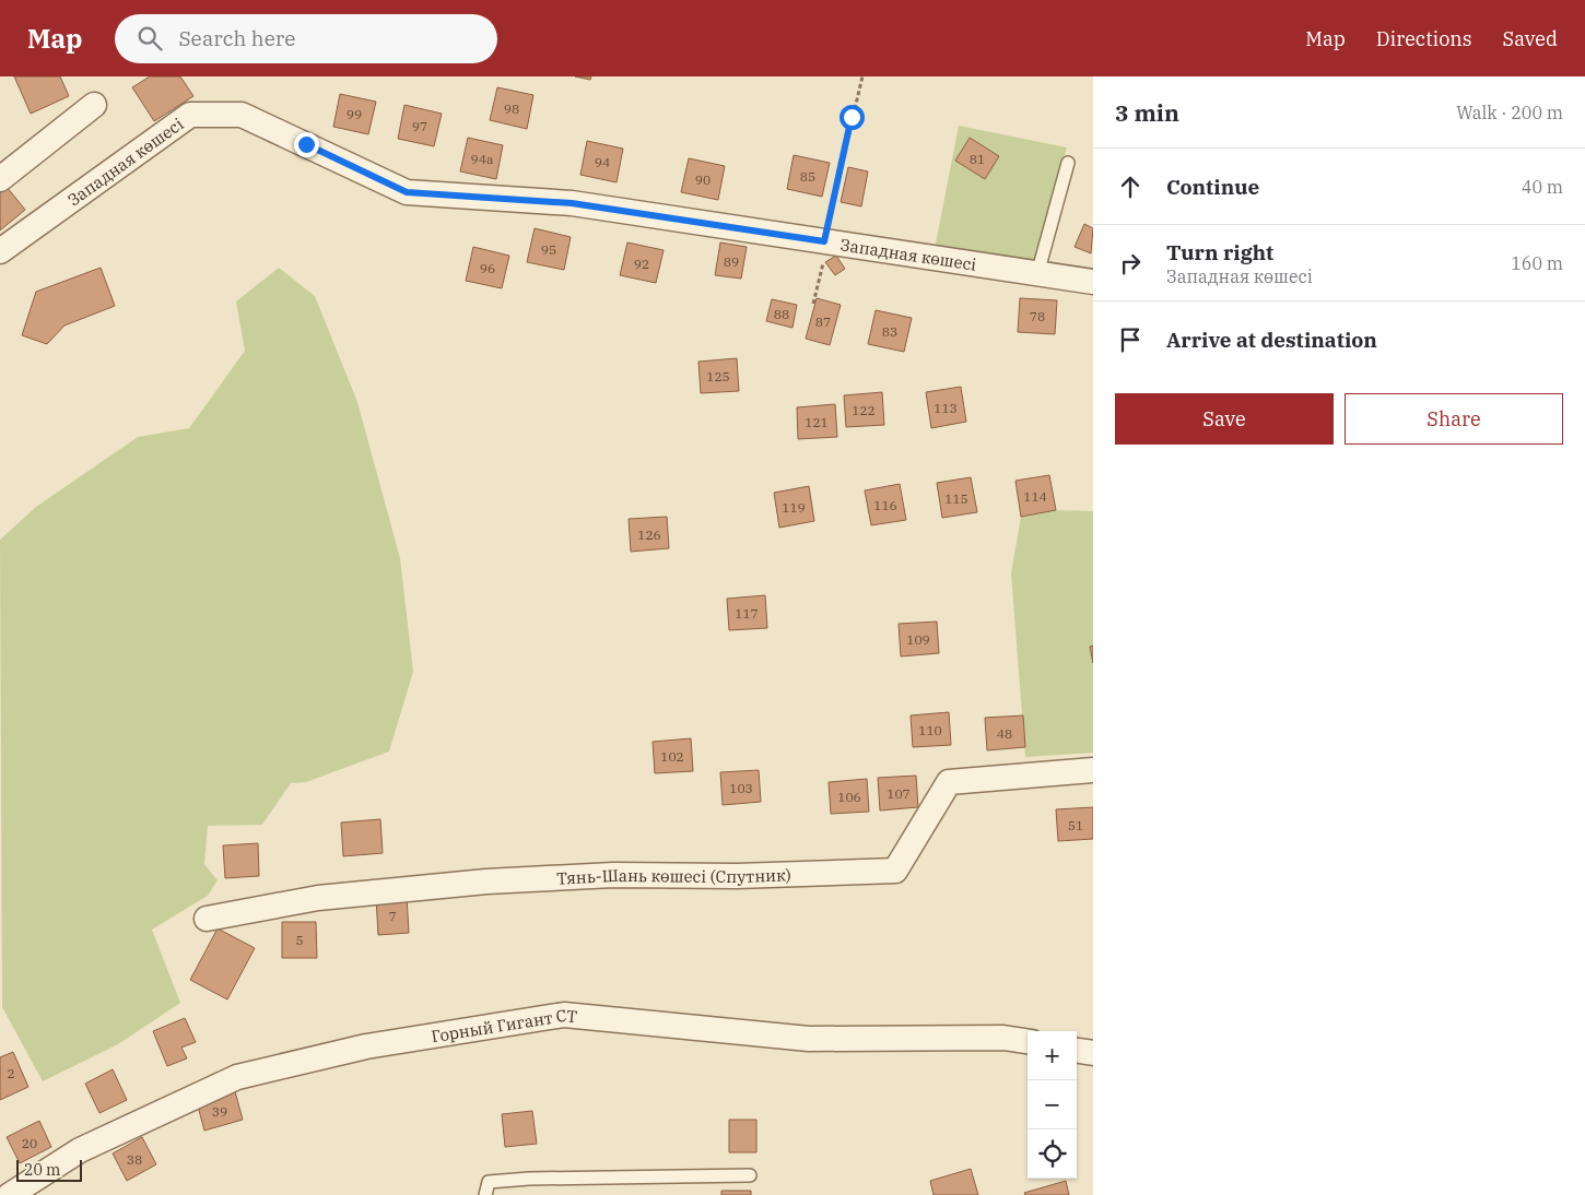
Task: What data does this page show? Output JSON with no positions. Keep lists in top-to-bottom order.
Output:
{
  "streets": {
    "street": ["Западная көшесі", "Тянь-Шань көшесі (Спутник)", "Горный Гигант СТ"]
  },
  "house_numbers": [
    "98",
    "99",
    "97",
    "94а",
    "81",
    "94",
    "85",
    "90",
    "95",
    "89",
    "92",
    "96",
    "88",
    "78",
    "87",
    "83",
    "125",
    "113",
    "122",
    "121",
    "114",
    "115",
    "116",
    "119",
    "126",
    "117",
    "109",
    "110",
    "48",
    "102",
    "103",
    "107",
    "106",
    "51",
    "7",
    "5",
    "2",
    "39",
    "20",
    "38"
  ],
  "scale_bar": "20 m",
  "page": {
    "header": "Map",
    "search": "Search here",
    "nav": ["Map", "Directions", "Saved"],
    "heading": ["3 min", "Walk · 200 m"],
    "list": [
      ["Continue", "40 m"],
      ["Turn right", "Западная көшесі", "160 m"],
      "Arrive at destination"
    ],
    "buttons": ["Save", "Share"],
    "map_buttons": ["+", "−"],
    "scale": "20 m"
  }
}
